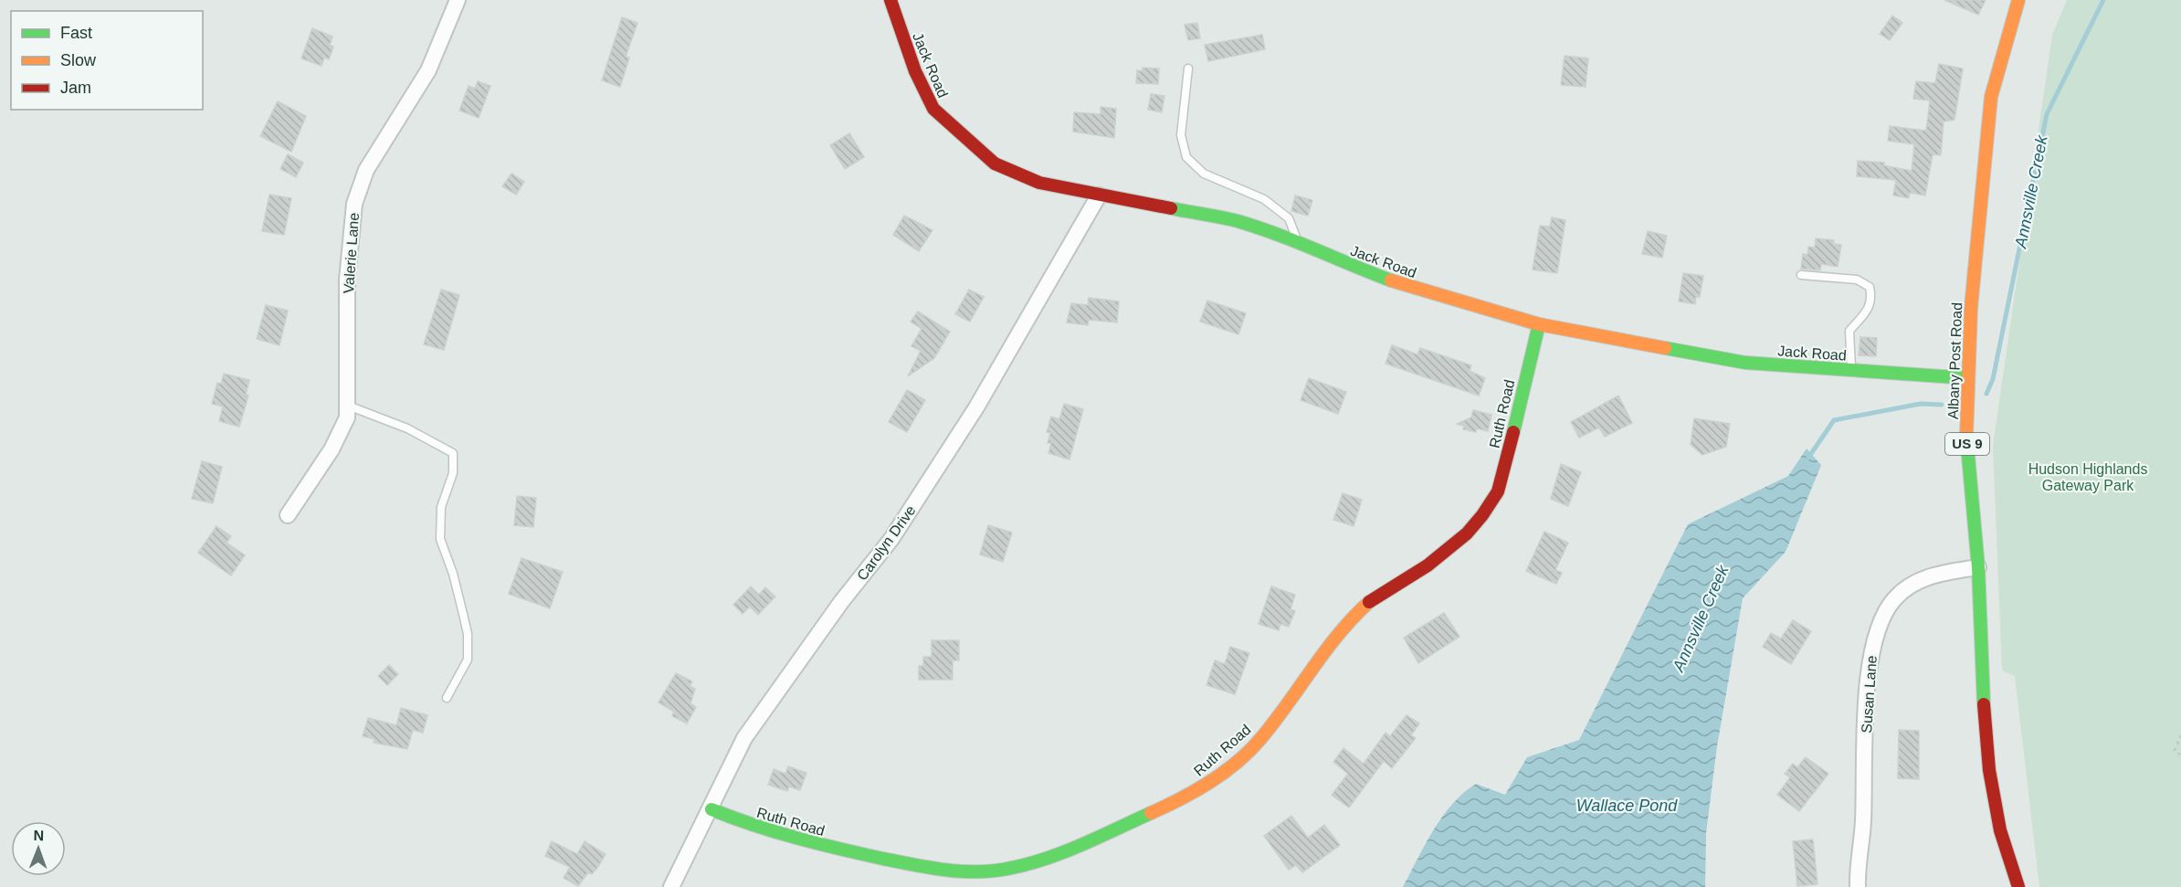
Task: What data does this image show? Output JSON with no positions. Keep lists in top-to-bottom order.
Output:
{
  "streets": {
    "main road": [
      "Jack Road",
      "Albany Post Road",
      "Ruth Road",
      "US 9"
    ],
    "street": ["Valerie Lane", "Carolyn Drive", "Susan Lane"]
  },
  "crossings": [
    ["Jack Road", "Albany Post Road"],
    ["Jack Road", "Ruth Road"],
    ["Jack Road", "Carolyn Drive"],
    ["Albany Post Road", "Susan Lane"],
    ["Ruth Road", "Carolyn Drive"]
  ],
  "water": ["Annsville Creek", "Wallace Pond"],
  "parks": ["Hudson Highlands Gateway Park"],
  "legend": ["Fast", "Slow", "Jam"],
  "north": "top"
}
